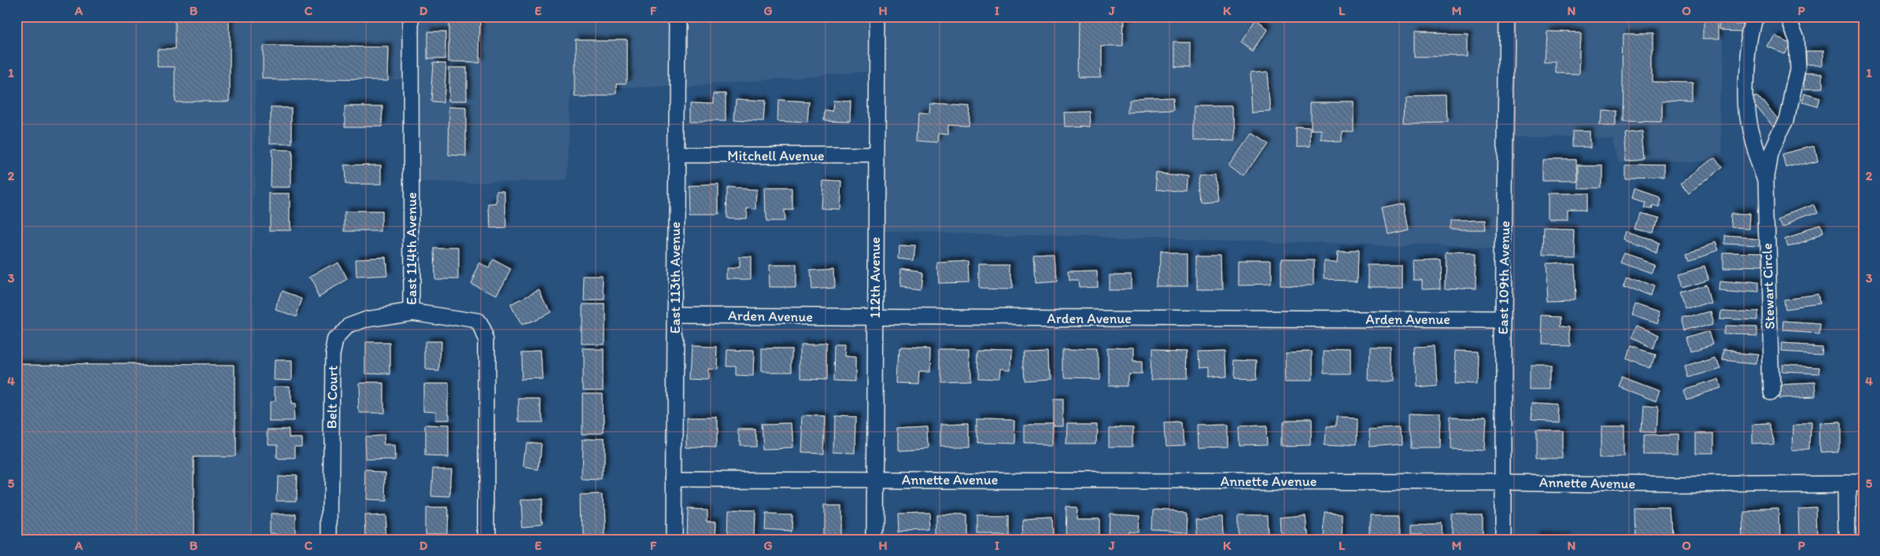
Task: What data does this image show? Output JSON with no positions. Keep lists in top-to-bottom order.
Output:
{
  "streets": {
    "street": [
      "Mitchell Avenue",
      "East 114th Avenue",
      "East 113th Avenue",
      "112th Avenue",
      "East 109th Avenue",
      "Stewart Circle",
      "Arden Avenue",
      "Belt Court",
      "Annette Avenue"
    ]
  },
  "crossings": [
    ["Mitchell Avenue", "East 113th Avenue"],
    ["Mitchell Avenue", "112th Avenue"],
    ["East 114th Avenue", "Belt Court"],
    ["East 113th Avenue", "Arden Avenue"],
    ["East 113th Avenue", "Annette Avenue"],
    ["112th Avenue", "Arden Avenue"],
    ["112th Avenue", "Annette Avenue"],
    ["East 109th Avenue", "Arden Avenue"],
    ["East 109th Avenue", "Annette Avenue"]
  ],
  "grid": {
    "columns": [
      "A",
      "B",
      "C",
      "D",
      "E",
      "F",
      "G",
      "H",
      "I",
      "J",
      "K",
      "L",
      "M",
      "N",
      "O",
      "P"
    ],
    "rows": [
      "1",
      "2",
      "3",
      "4",
      "5"
    ]
  }
}
